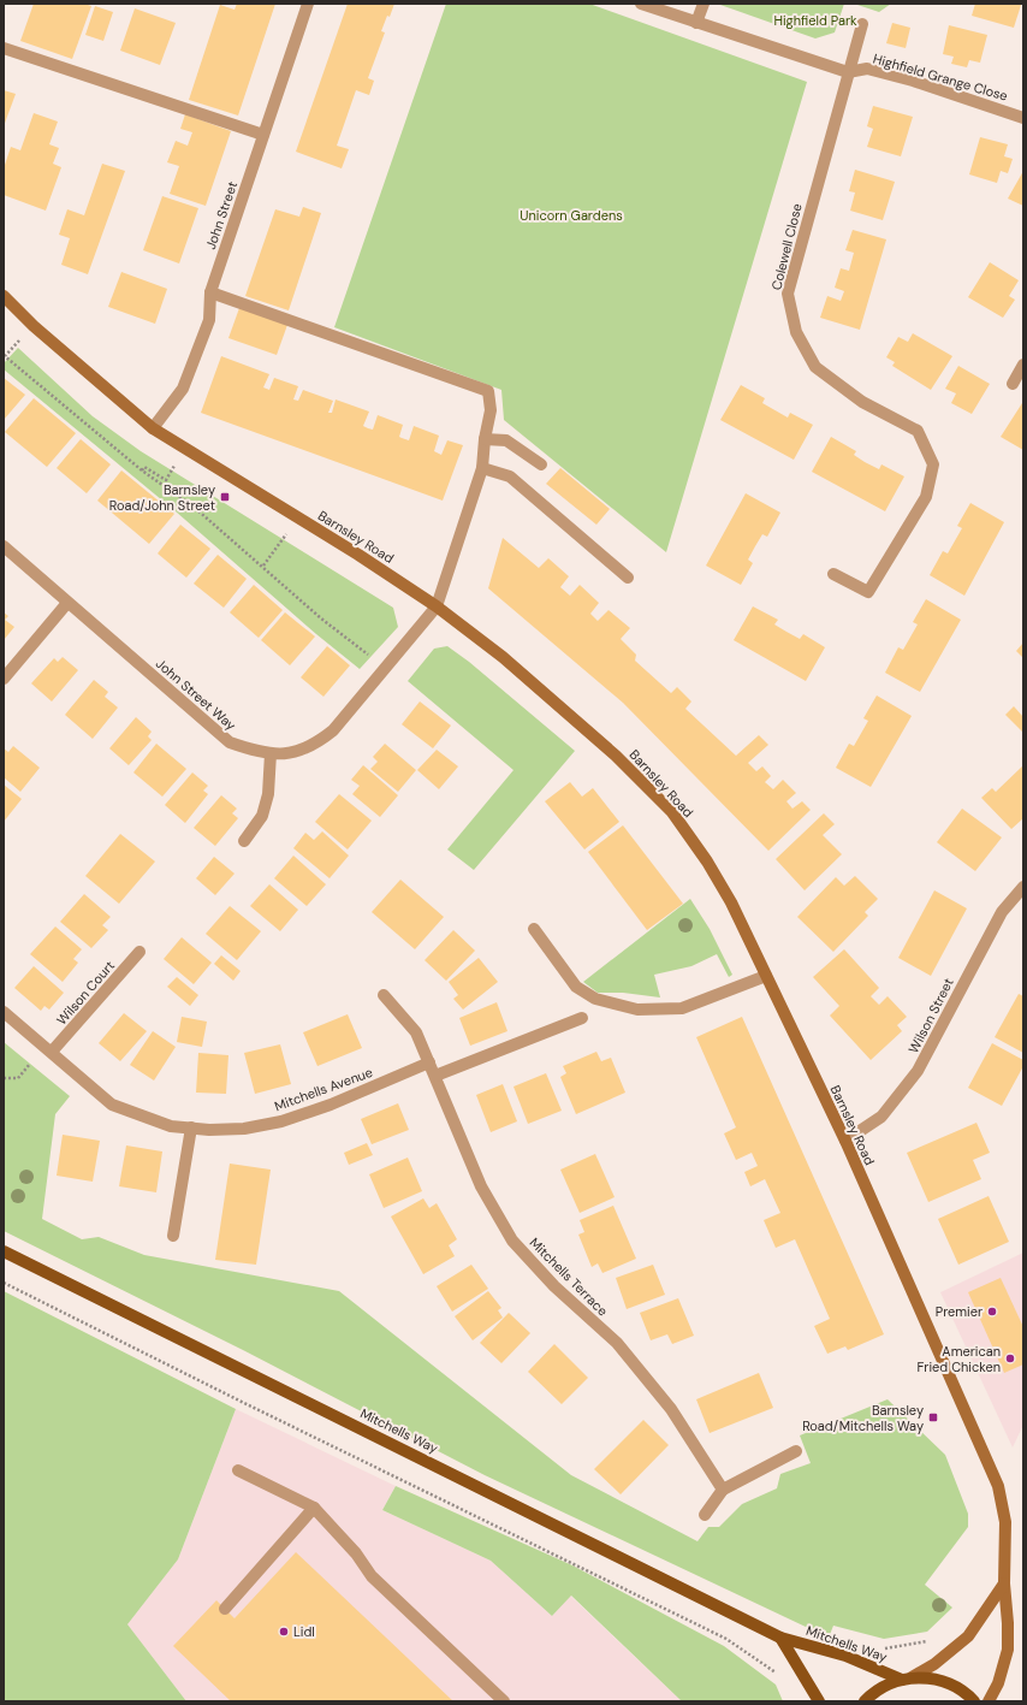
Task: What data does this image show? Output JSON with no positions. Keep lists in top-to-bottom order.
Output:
{
  "streets": {
    "main road": ["Mitchells Way"],
    "street": [
      "Highfield Grange Close",
      "John Street",
      "Colewell Close",
      "Barnsley Road",
      "John Street Way",
      "Wilson Court",
      "Wilson Street",
      "Mitchells Avenue",
      "Mitchells Terrace"
    ]
  },
  "crossings": [
    ["Highfield Grange Close", "Colewell Close"],
    ["John Street", "Barnsley Road"],
    ["Barnsley Road", "John Street Way"],
    ["Barnsley Road", "Wilson Street"],
    ["Wilson Court", "Mitchells Avenue"],
    ["Mitchells Avenue", "Mitchells Terrace"]
  ],
  "parks": ["Highfield Park", "Unicorn Gardens"],
  "places": {
    "transit": ["Barnsley Road/John Street", "Barnsley Road/Mitchells Way"],
    "other": ["Premier", "American Fried Chicken", "Lidl"]
  }
}
